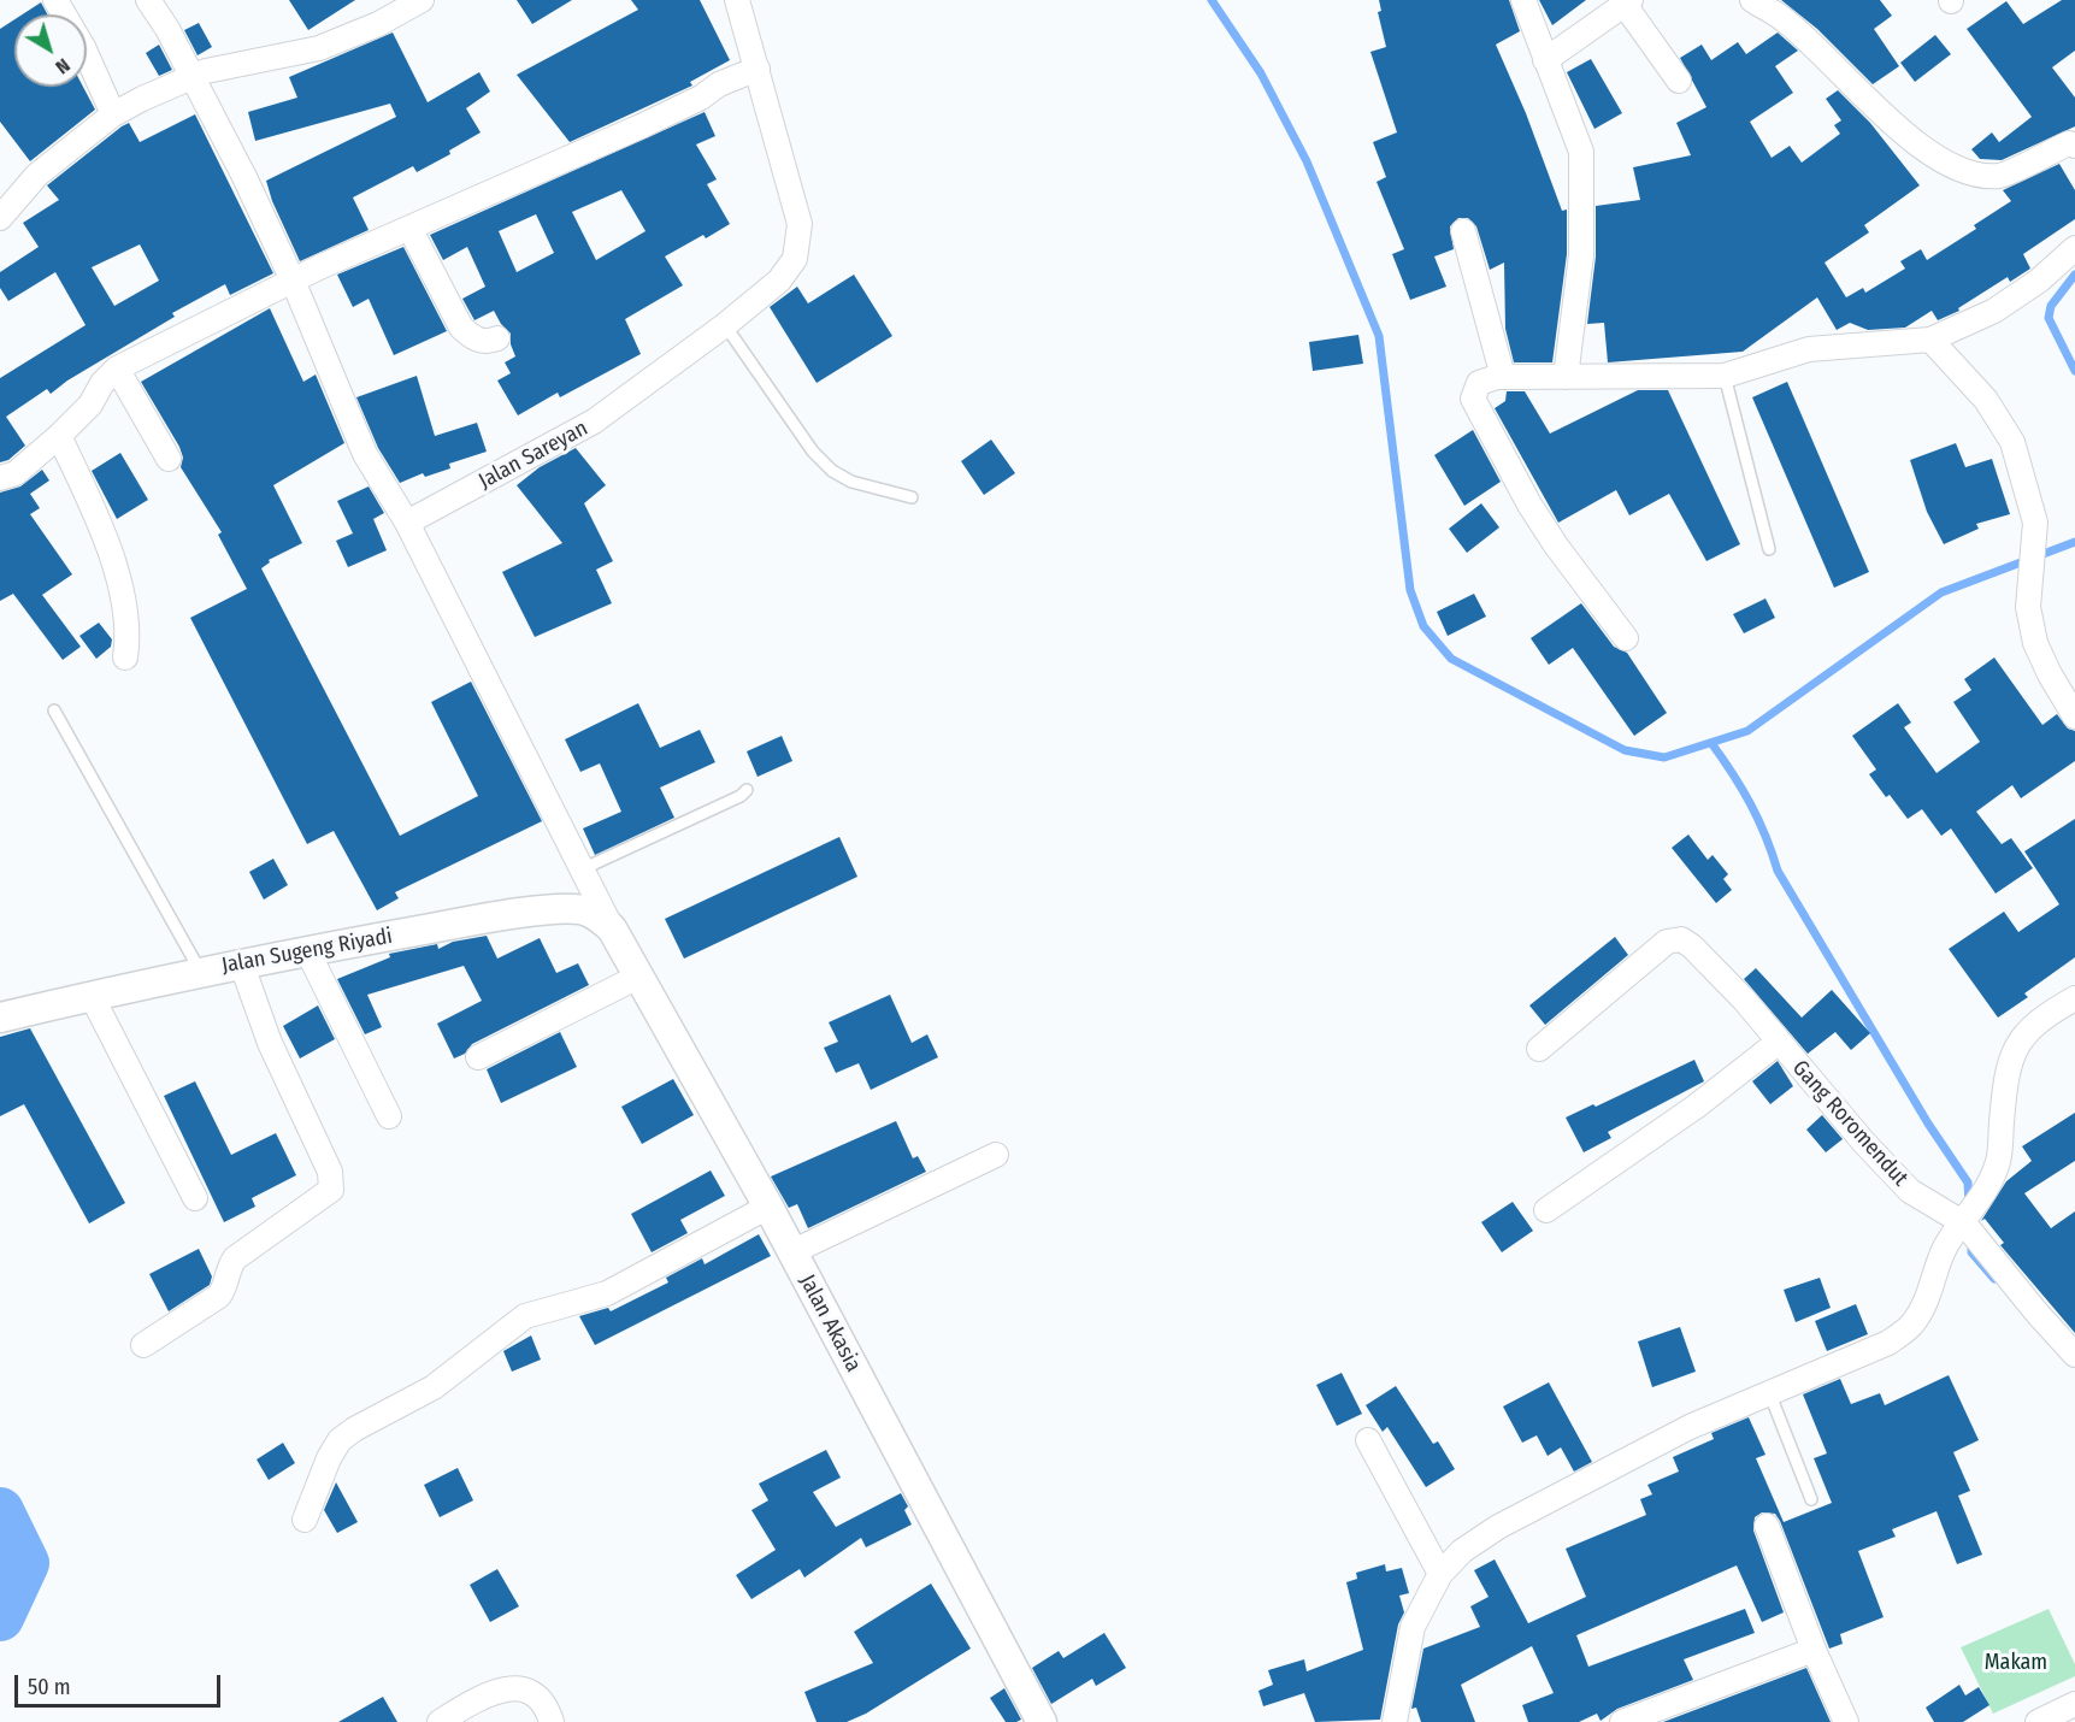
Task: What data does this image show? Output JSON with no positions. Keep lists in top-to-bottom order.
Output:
{
  "streets": {
    "street": [
      "Jalan Sareyan",
      "Jalan Sugeng Riyadi",
      "Gang Roromendut",
      "Jalan Akasia"
    ]
  },
  "crossings": [
    ["Jalan Sugeng Riyadi", "Jalan Akasia"]
  ],
  "parks": ["Makam"],
  "scale_bar": "50 m",
  "north": "bottom right"
}
